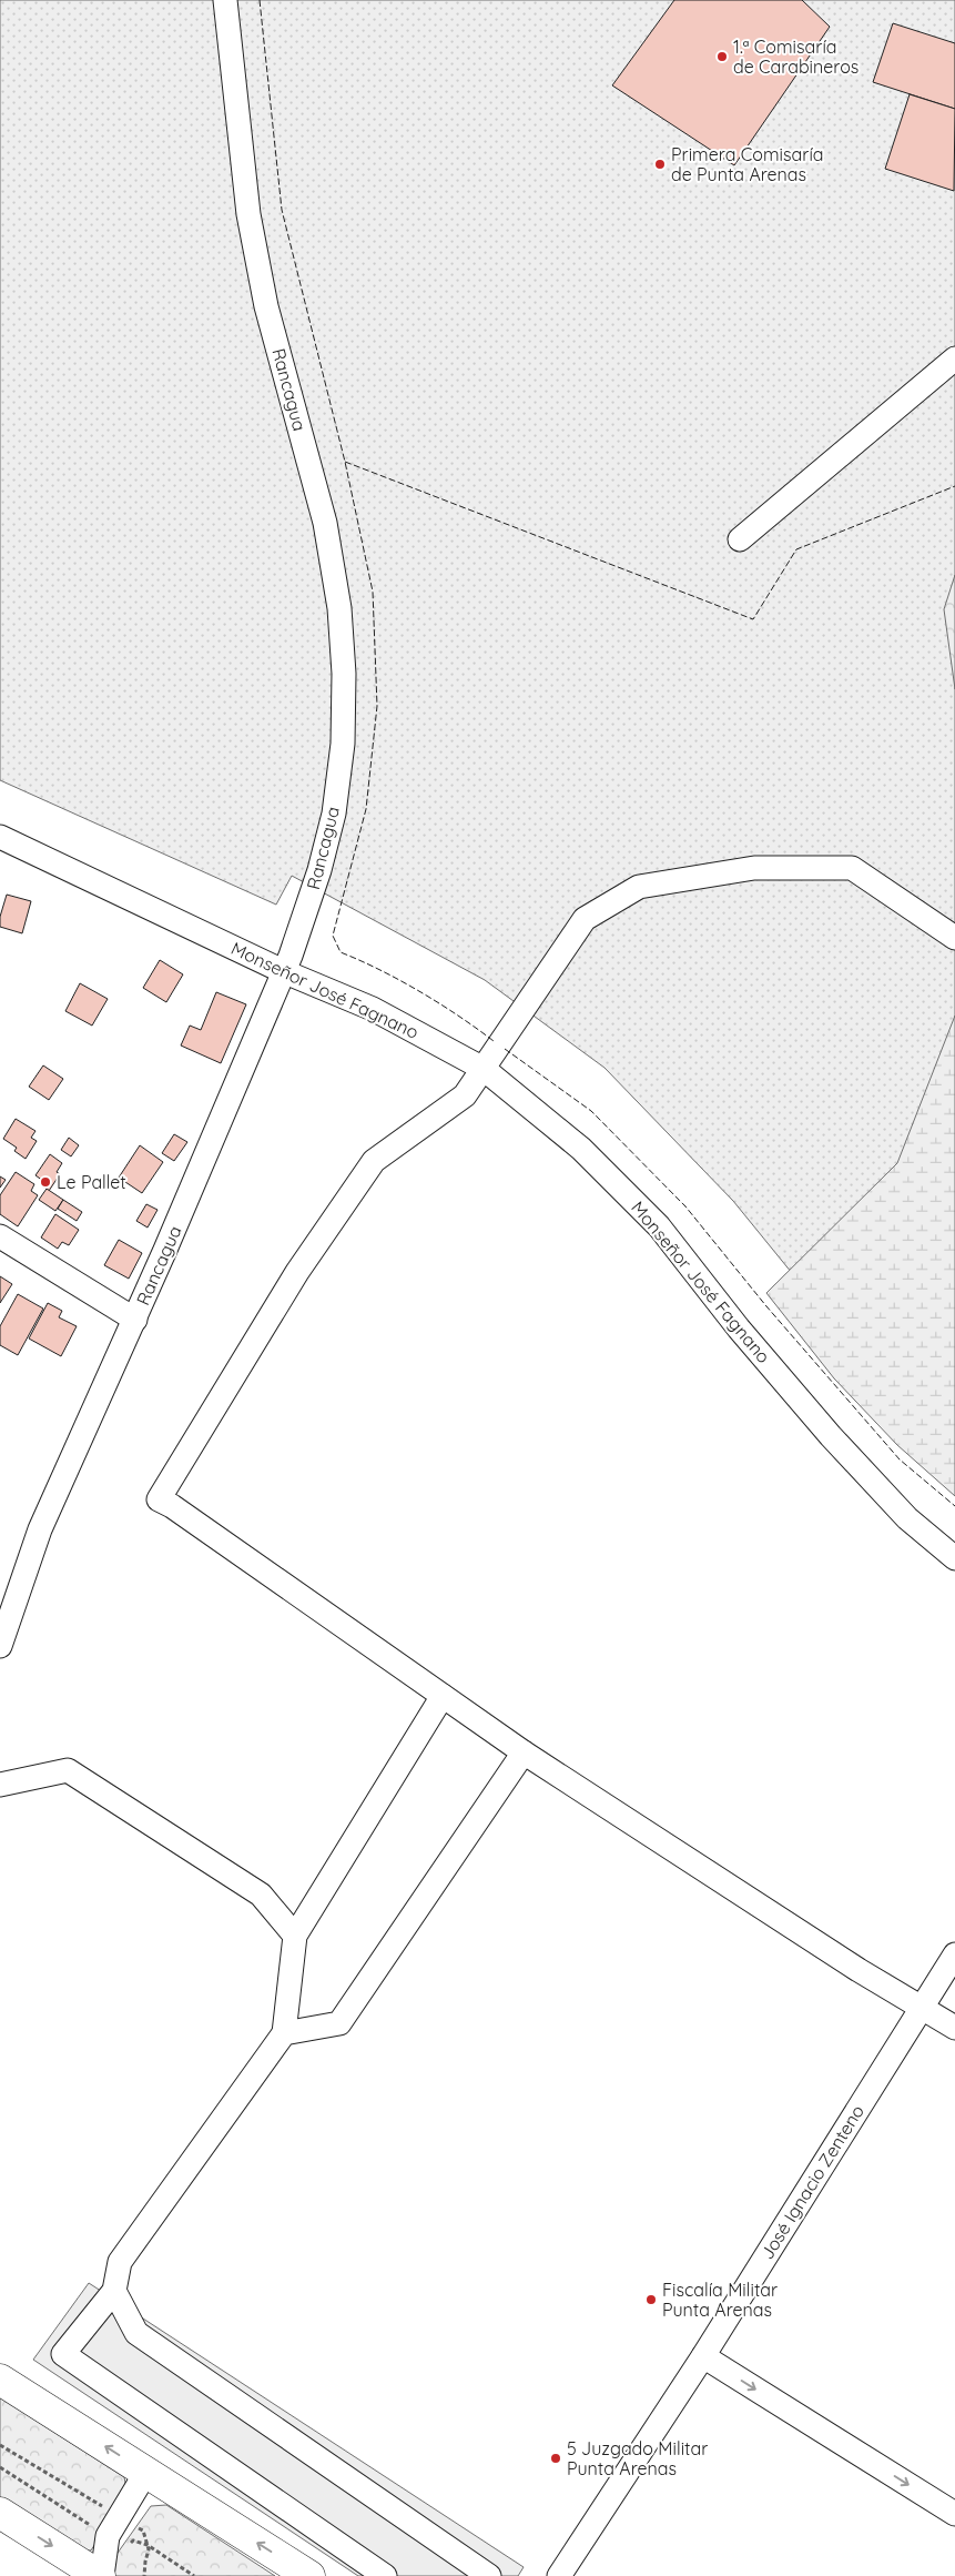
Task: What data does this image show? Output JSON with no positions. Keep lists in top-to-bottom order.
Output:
{
  "streets": {
    "street": ["Rancagua", "Monseñor José Fagnano", "José Ignacio Zenteno"]
  },
  "crossings": [
    ["Rancagua", "Monseñor José Fagnano"]
  ],
  "places": [
    "1.ª Comisaría de Carabineros",
    "Primera Comisaría de Punta Arenas",
    "Le Pallet",
    "Fiscalía Militar Punta Arenas",
    "5 Juzgado Militar Punta Arenas"
  ]
}
